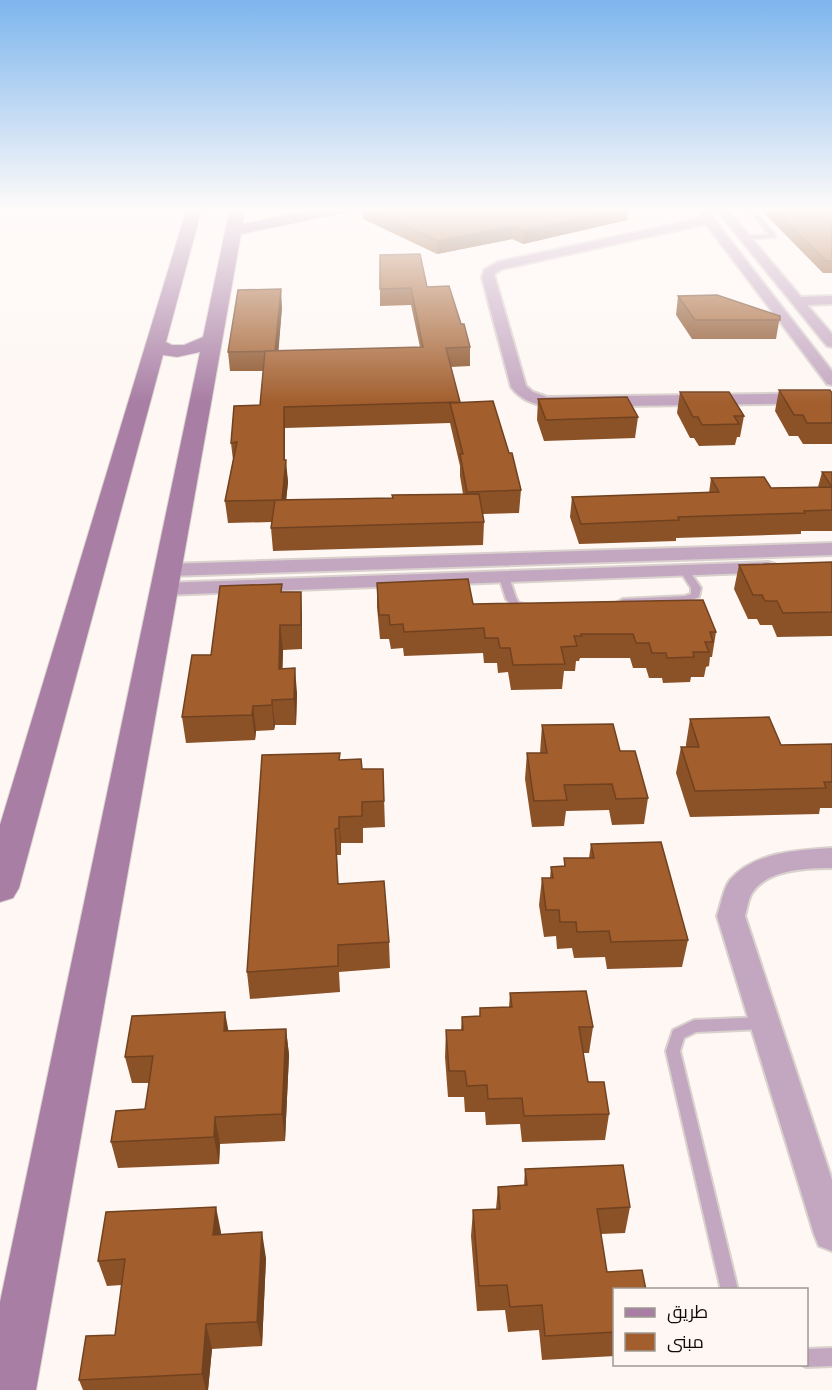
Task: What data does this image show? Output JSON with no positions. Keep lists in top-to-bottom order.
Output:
{
  "legend": ["طريق", "مبنى"]
}
